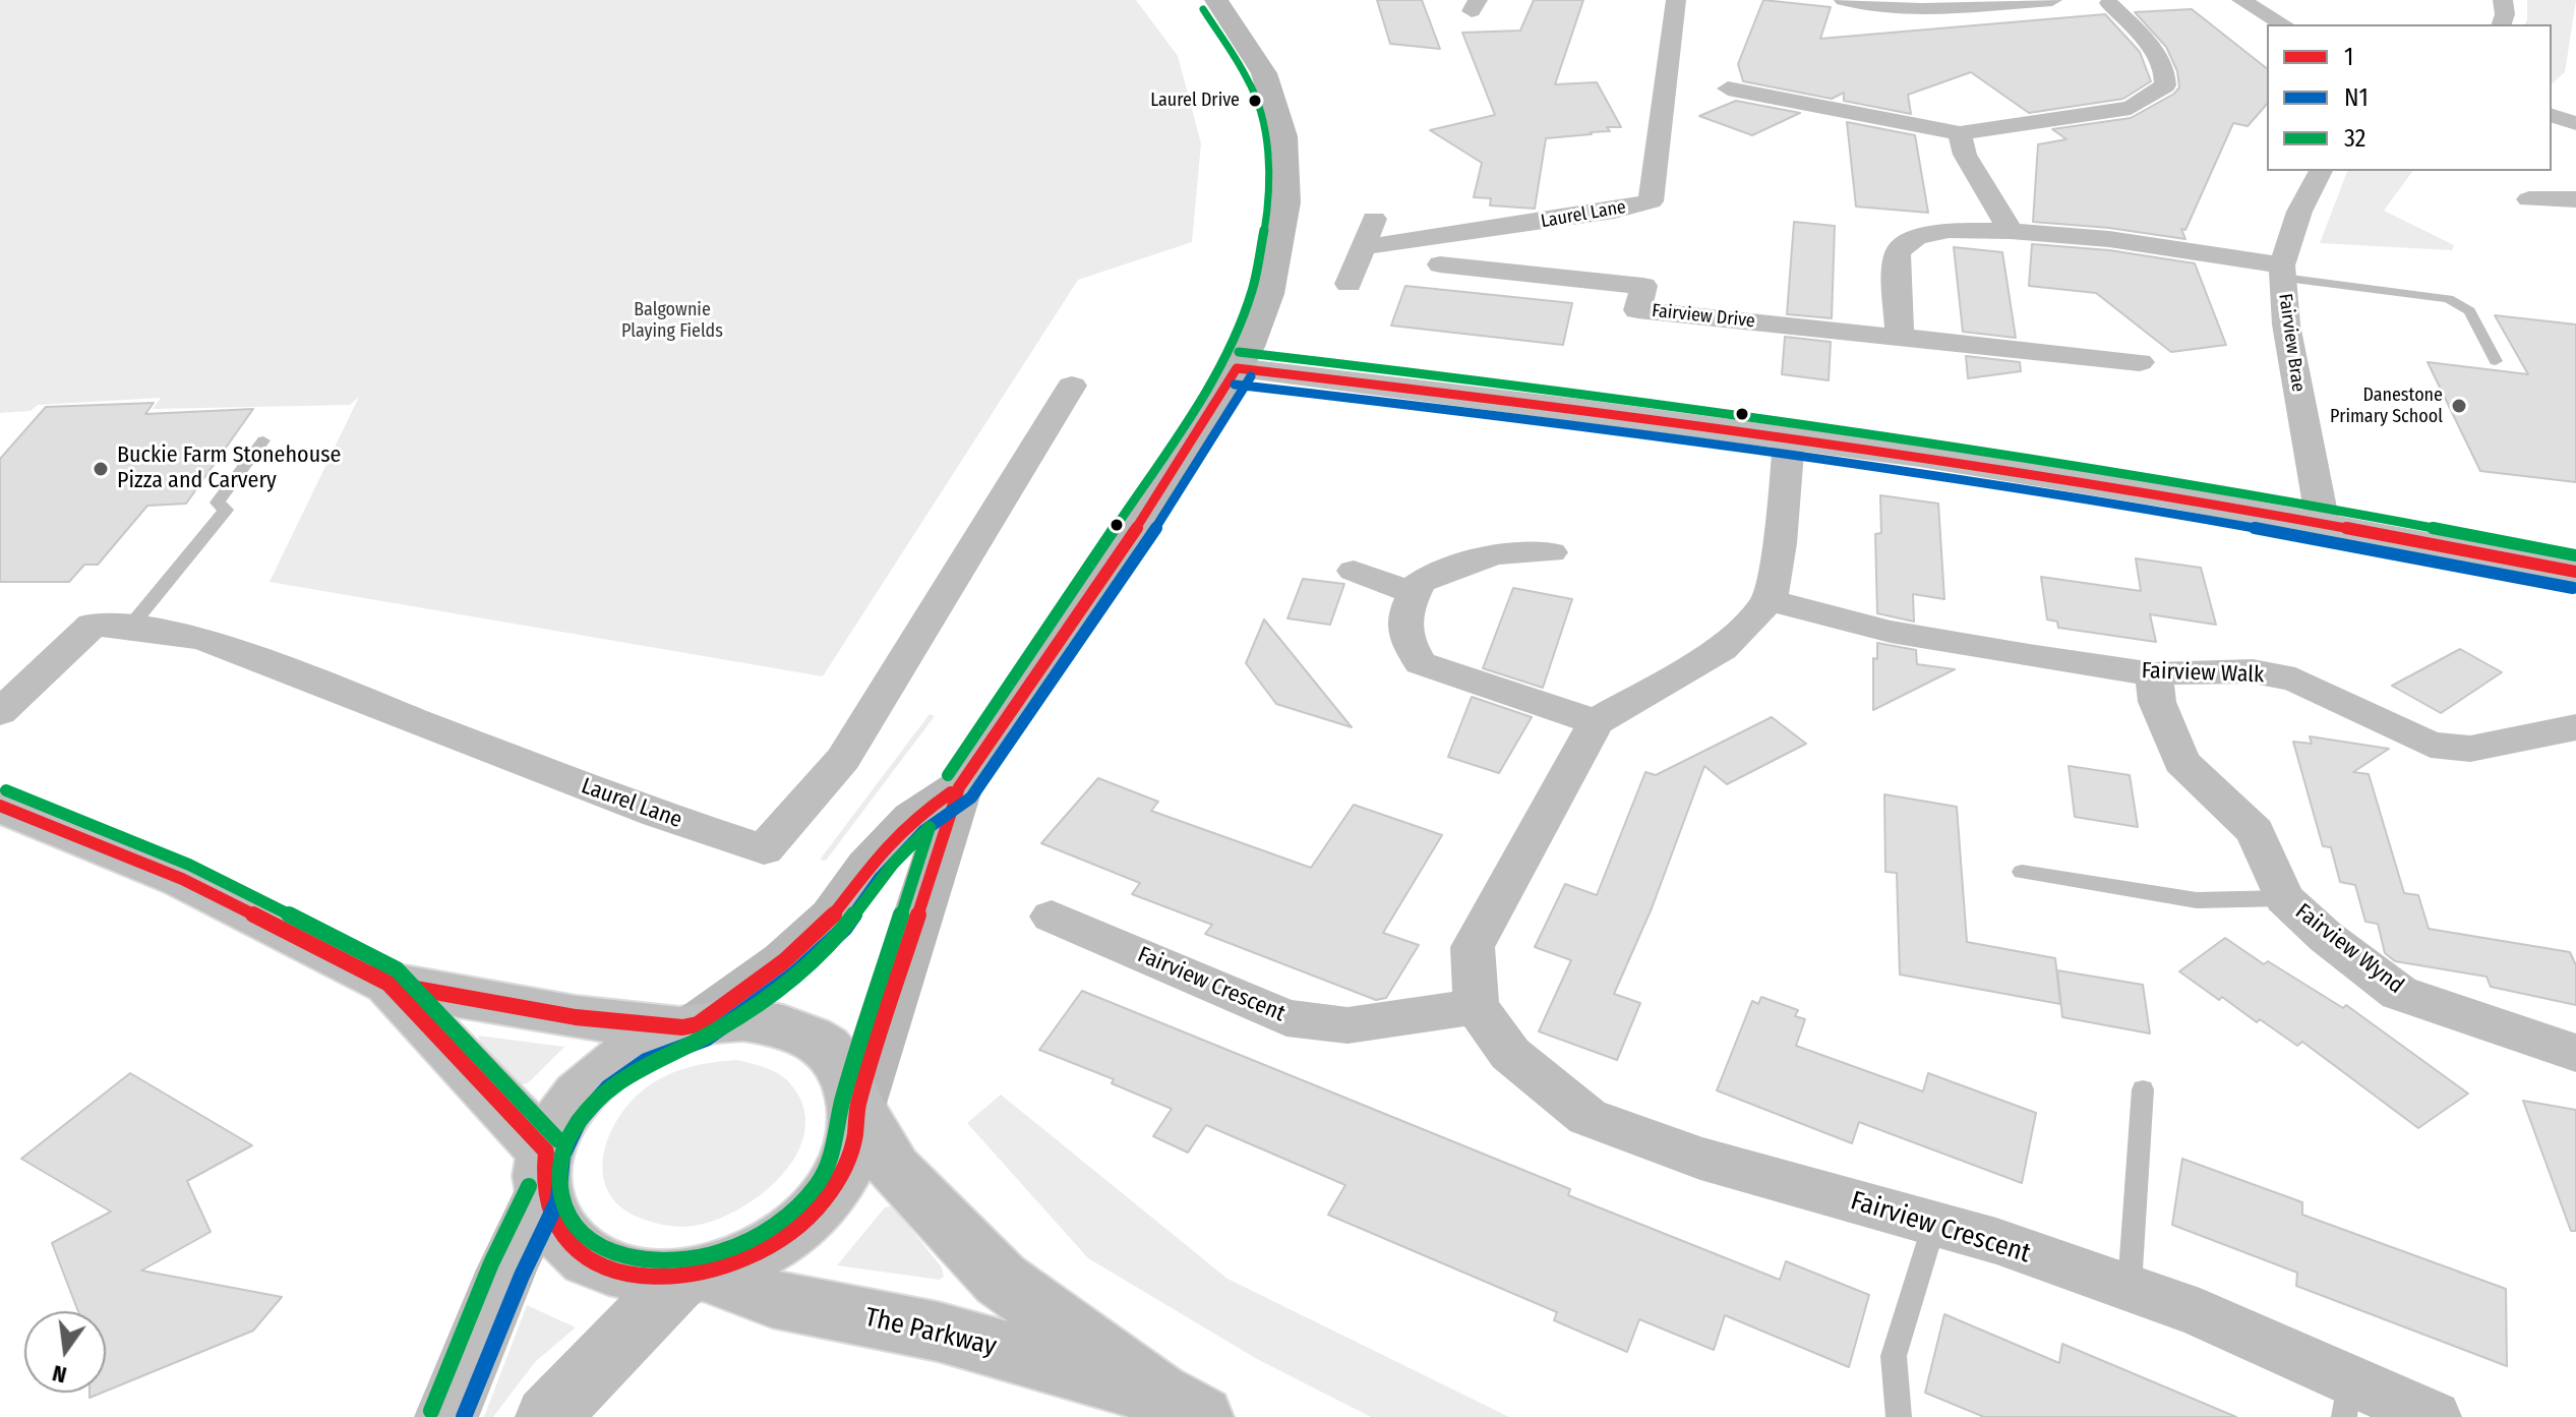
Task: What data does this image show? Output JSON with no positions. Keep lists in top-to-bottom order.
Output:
{
  "streets": {
    "main road": ["The Parkway"],
    "street": [
      "Laurel Lane",
      "Fairview Drive",
      "Fairview Brae",
      "Fairview Walk",
      "Fairview Wynd",
      "Fairview Crescent"
    ]
  },
  "crossings": [
    ["Fairview Walk", "Fairview Wynd"]
  ],
  "parks": ["Balgownie Playing Fields"],
  "places": ["Laurel Drive", "Danestone Primary School", "Buckie Farm Stonehouse Pizza and Carvery"],
  "lines": ["transit line 32", "transit line 1", "transit line N1"],
  "legend": ["1", "N1", "32"],
  "north": "bottom"
}
